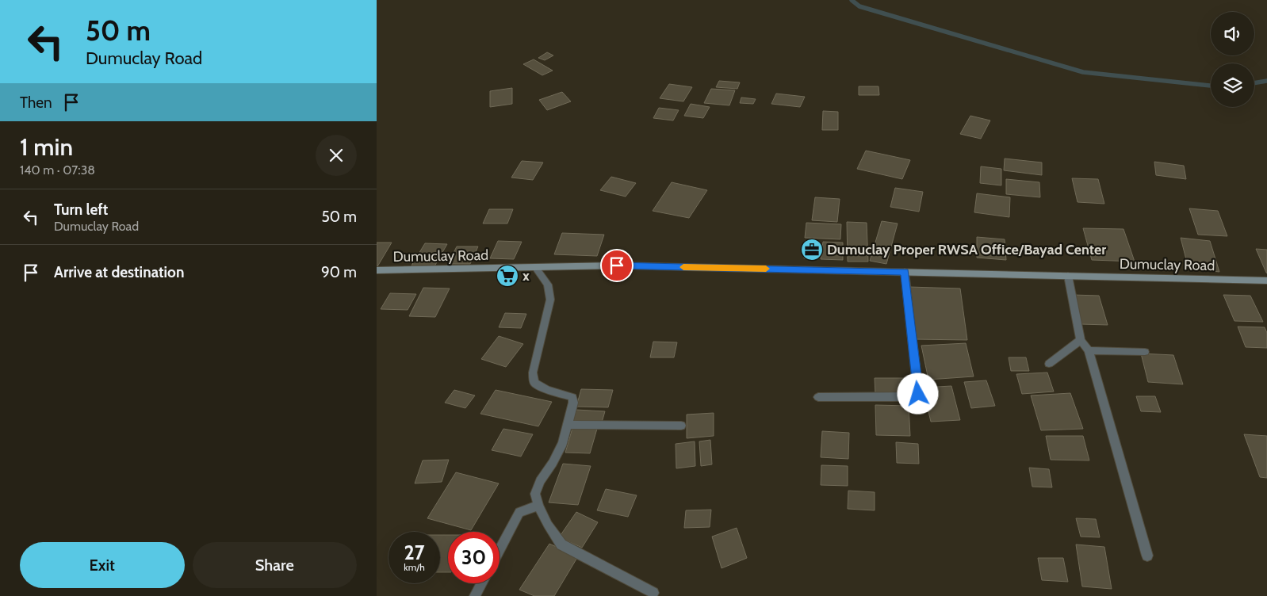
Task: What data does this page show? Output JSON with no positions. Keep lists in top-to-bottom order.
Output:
{
  "streets": {
    "street": ["Dumuclay Road"]
  },
  "places": {
    "office": ["Dumuclay Proper RWSA Office/Bayad Center"],
    "supermarket": ["x"]
  },
  "page": {
    "turn": ["50 m", "Dumuclay Road"],
    "then": "Then",
    "heading": ["1 min", "140 m · 07:38"],
    "list": [
      {
        "name": "Turn left",
        "note": "Dumuclay Road",
        "value": "50 m"
      },
      {
        "name": "Arrive at destination",
        "value": "90 m"
      }
    ],
    "speed": "27 km/h",
    "limit": "30",
    "buttons": ["Exit", "Share"]
  }
}
